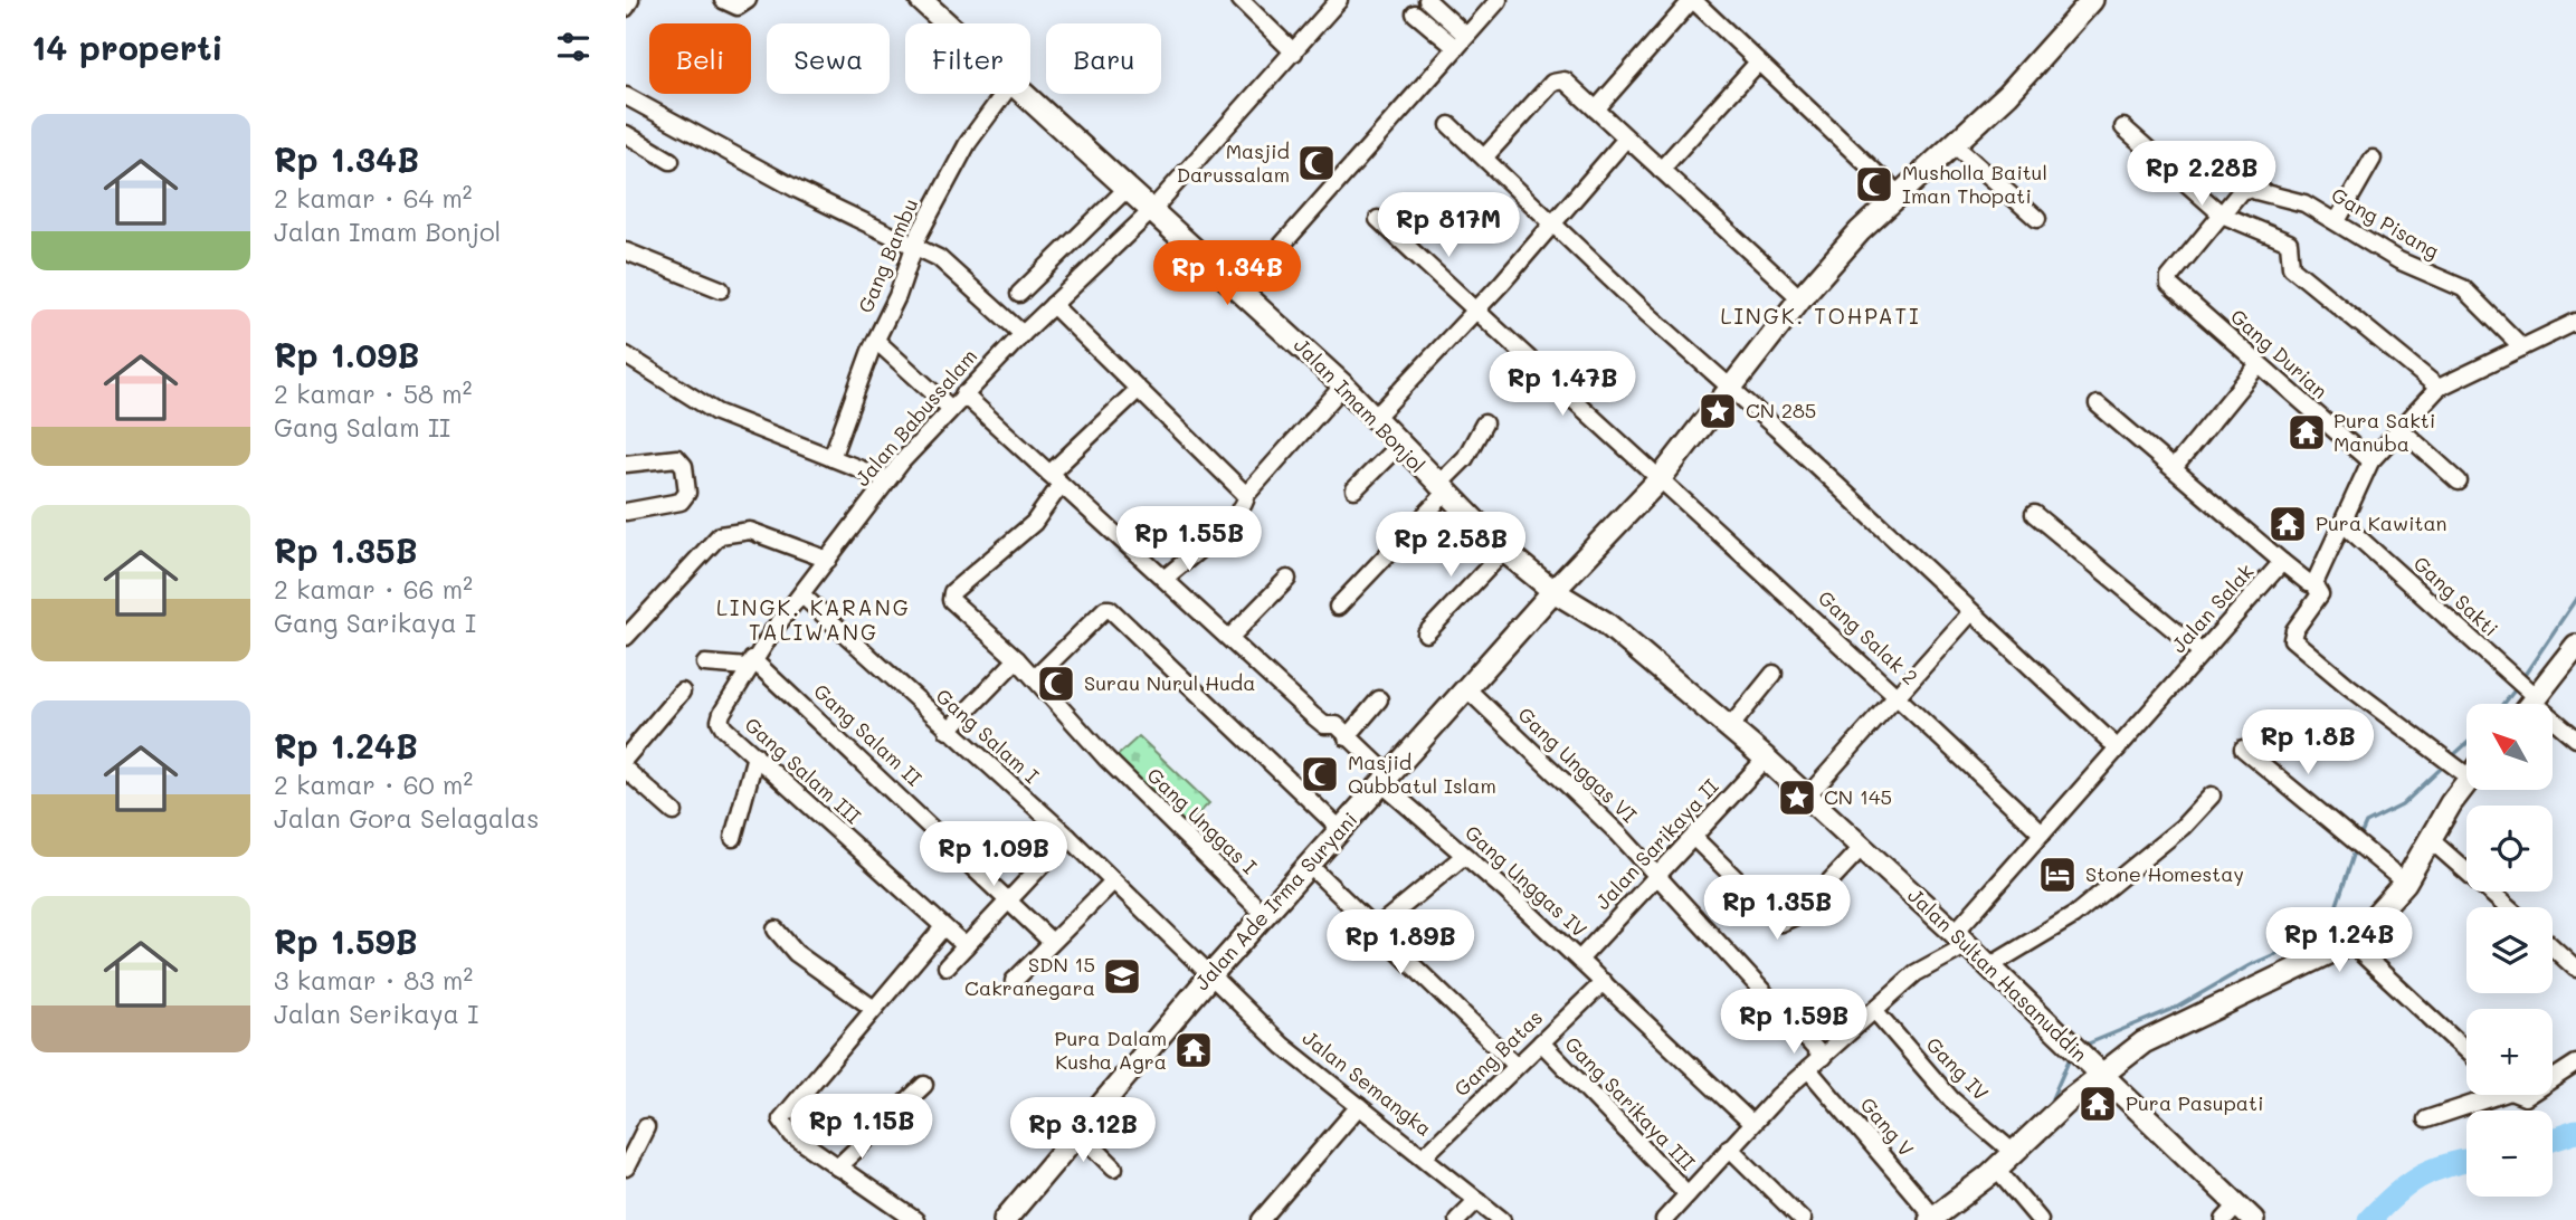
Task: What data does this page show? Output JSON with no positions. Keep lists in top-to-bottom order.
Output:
{
  "streets": {
    "street": [
      "Gang Pisang",
      "Gang Bambu",
      "Gang Durian",
      "Jalan Imam Bonjol",
      "Jalan Babussalam",
      "Gang Sakti",
      "Jalan Salak",
      "Gang Salak 2",
      "Gang Salam II",
      "Gang Salam I",
      "Gang Unggas VI",
      "Gang Salam III",
      "Gang Unggas I",
      "Jalan Sarikaya II",
      "Gang Unggas IV",
      "Jalan Ade Irma Suryani",
      "Jalan Sultan Hasanuddin",
      "Gang Batas",
      "Gang IV",
      "Jalan Semangka",
      "Gang Sarikaya III",
      "Gang V"
    ]
  },
  "crossings": [
    ["Gang Pisang", "Gang Durian"],
    ["Jalan Imam Bonjol", "Jalan Babussalam"],
    ["Jalan Imam Bonjol", "Jalan Ade Irma Suryani"],
    ["Jalan Imam Bonjol", "Jalan Sultan Hasanuddin"],
    ["Jalan Babussalam", "Gang Salam II"],
    ["Jalan Babussalam", "Gang Salam I"],
    ["Jalan Babussalam", "Gang Salam III"],
    ["Jalan Babussalam", "Gang Unggas IV"],
    ["Jalan Salak", "Gang Salak 2"],
    ["Jalan Salak", "Jalan Sultan Hasanuddin"],
    ["Gang Salak 2", "Jalan Ade Irma Suryani"],
    ["Gang Salam I", "Jalan Ade Irma Suryani"],
    ["Gang Salam I", "Jalan Semangka"],
    ["Gang Unggas VI", "Jalan Sarikaya II"],
    ["Gang Unggas VI", "Jalan Ade Irma Suryani"],
    ["Gang Unggas I", "Gang Unggas IV"],
    ["Gang Unggas I", "Jalan Ade Irma Suryani"],
    ["Jalan Sarikaya II", "Gang Unggas IV"],
    ["Jalan Sarikaya II", "Jalan Sultan Hasanuddin"],
    ["Gang Unggas IV", "Jalan Ade Irma Suryani"],
    ["Gang Unggas IV", "Gang Batas"],
    ["Jalan Ade Irma Suryani", "Jalan Sultan Hasanuddin"],
    ["Jalan Ade Irma Suryani", "Jalan Semangka"],
    ["Gang Batas", "Jalan Semangka"],
    ["Gang Batas", "Gang Sarikaya III"]
  ],
  "districts": ["LINGK. TOHPATI", "LINGK. KARANG TALIWANG"],
  "places": {
    "mosque": [
      "Masjid Darussalam",
      "Musholla Baitul Iman Thopati",
      "Surau Nurul Huda",
      "Masjid Qubbatul Islam"
    ],
    "place": ["CN 285", "CN 145"],
    "temple": [
      "Pura Sakti Manuba",
      "Pura Kawitan",
      "Pura Dalam Kusha Agra",
      "Pura Pasupati"
    ],
    "hotel": ["Stone Homestay"],
    "school or university": ["SDN 15 Cakranegara"]
  },
  "north": "top left",
  "page": {
    "heading": "14 properti",
    "chip": [
      "Beli",
      "Sewa",
      "Filter",
      "Baru"
    ],
    "list": [
      {
        "name": "Rp 1.34B",
        "note": "2 kamar · 64 m² · Jalan Imam Bonjol"
      },
      {
        "name": "Rp 1.09B",
        "note": "2 kamar · 58 m² · Gang Salam II"
      },
      {
        "name": "Rp 1.35B",
        "note": "2 kamar · 66 m² · Gang Sarikaya I"
      },
      {
        "name": "Rp 1.24B",
        "note": "2 kamar · 60 m² · Jalan Gora Selagalas"
      },
      {
        "name": "Rp 1.59B",
        "note": "3 kamar · 83 m² · Jalan Serikaya I"
      }
    ],
    "price": [
      "Rp 2.28B",
      "Rp 817M",
      "Rp 1.34B",
      "Rp 1.47B",
      "Rp 1.55B",
      "Rp 2.58B",
      "Rp 1.8B",
      "Rp 1.09B",
      "Rp 1.35B",
      "Rp 1.24B",
      "Rp 1.89B",
      "Rp 1.59B",
      "Rp 1.15B",
      "Rp 3.12B"
    ],
    "map_buttons": ["+", "−"]
  }
}
